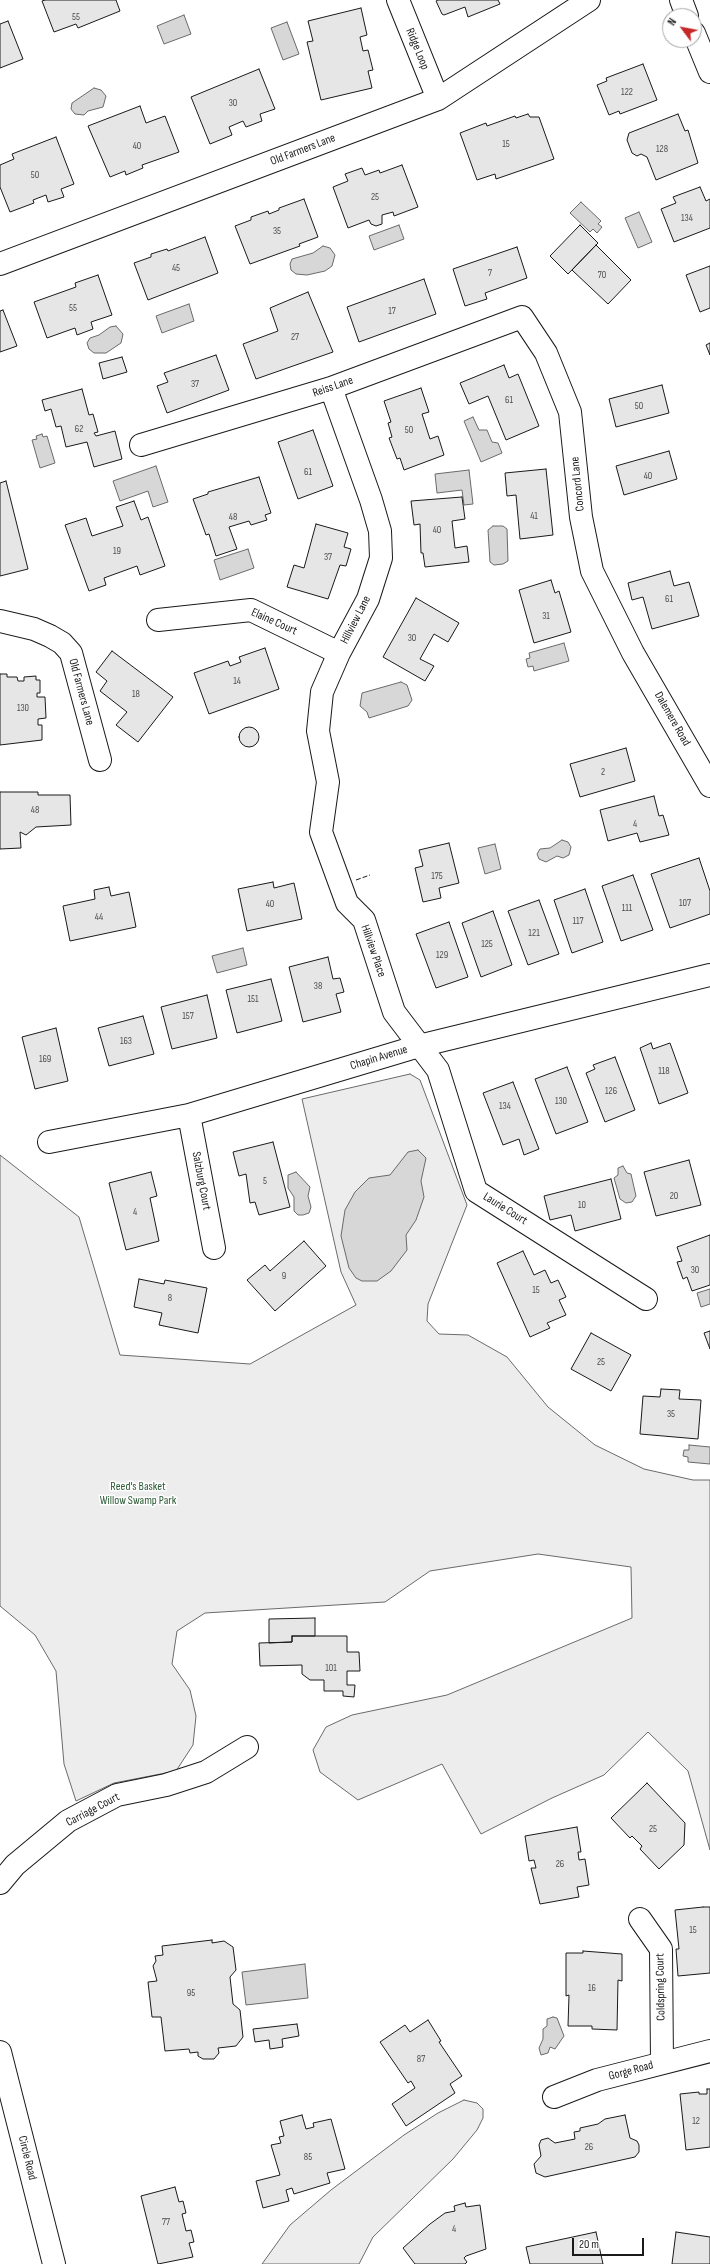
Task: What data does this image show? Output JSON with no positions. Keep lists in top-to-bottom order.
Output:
{
  "streets": {
    "street": [
      "Ridge Loop",
      "Old Farmers Lane",
      "Reiss Lane",
      "Concord Lane",
      "Hillview Lane",
      "Elaine Court",
      "Dalemere Road",
      "Hillview Place",
      "Chapin Avenue",
      "Salzburg Court",
      "Laurie Court",
      "Carriage Court",
      "Coldspring Court",
      "Gorge Road",
      "Circle Road"
    ]
  },
  "crossings": [
    ["Ridge Loop", "Old Farmers Lane"],
    ["Reiss Lane", "Concord Lane"],
    ["Reiss Lane", "Hillview Lane"],
    ["Concord Lane", "Dalemere Road"],
    ["Hillview Lane", "Elaine Court"],
    ["Hillview Lane", "Hillview Place"],
    ["Hillview Place", "Chapin Avenue"],
    ["Hillview Place", "Laurie Court"],
    ["Chapin Avenue", "Salzburg Court"],
    ["Chapin Avenue", "Laurie Court"],
    ["Coldspring Court", "Gorge Road"]
  ],
  "parks": ["Reed's Basket Willow Swamp Park"],
  "house_numbers": [
    "55",
    "122",
    "30",
    "15",
    "40",
    "128",
    "50",
    "25",
    "134",
    "35",
    "45",
    "7",
    "70",
    "55",
    "17",
    "27",
    "37",
    "61",
    "50",
    "62",
    "50",
    "61",
    "40",
    "41",
    "48",
    "40",
    "19",
    "37",
    "61",
    "31",
    "30",
    "14",
    "18",
    "130",
    "2",
    "48",
    "4",
    "175",
    "107",
    "40",
    "111",
    "44",
    "117",
    "121",
    "125",
    "129",
    "38",
    "151",
    "157",
    "163",
    "169",
    "118",
    "126",
    "130",
    "134",
    "5",
    "20",
    "10",
    "4",
    "30",
    "9",
    "15",
    "8",
    "25",
    "35",
    "101",
    "25",
    "26",
    "15",
    "16",
    "95",
    "87",
    "12",
    "26",
    "85",
    "77",
    "4"
  ],
  "scale_bar": "20 m",
  "north": "top left"
}
